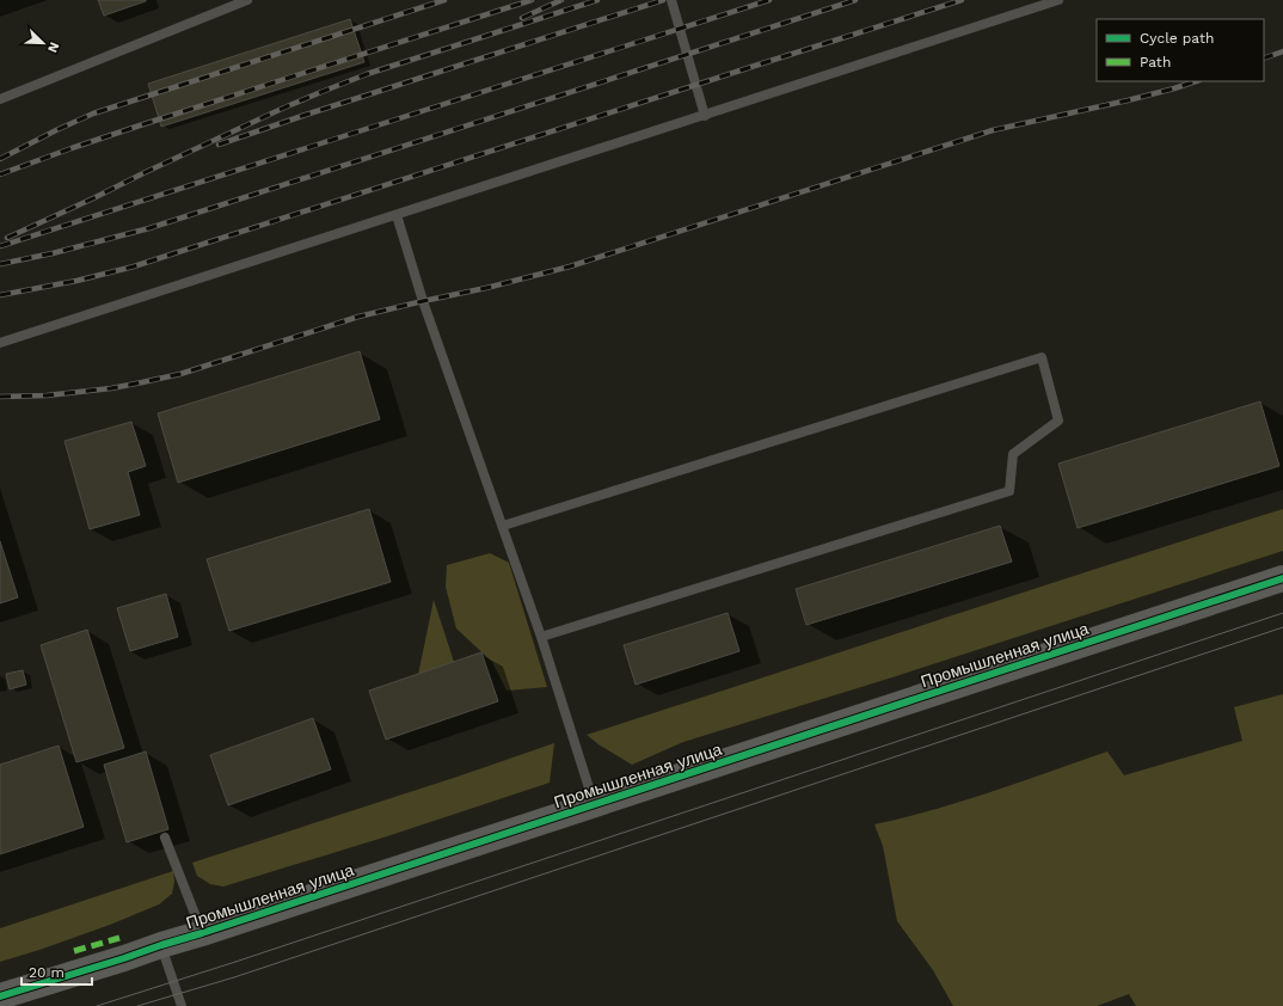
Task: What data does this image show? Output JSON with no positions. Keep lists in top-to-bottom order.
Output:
{
  "streets": {
    "street": ["Промышленная улица"]
  },
  "legend": ["Cycle path", "Path"],
  "scale_bar": "20 m",
  "north": "bottom right"
}
